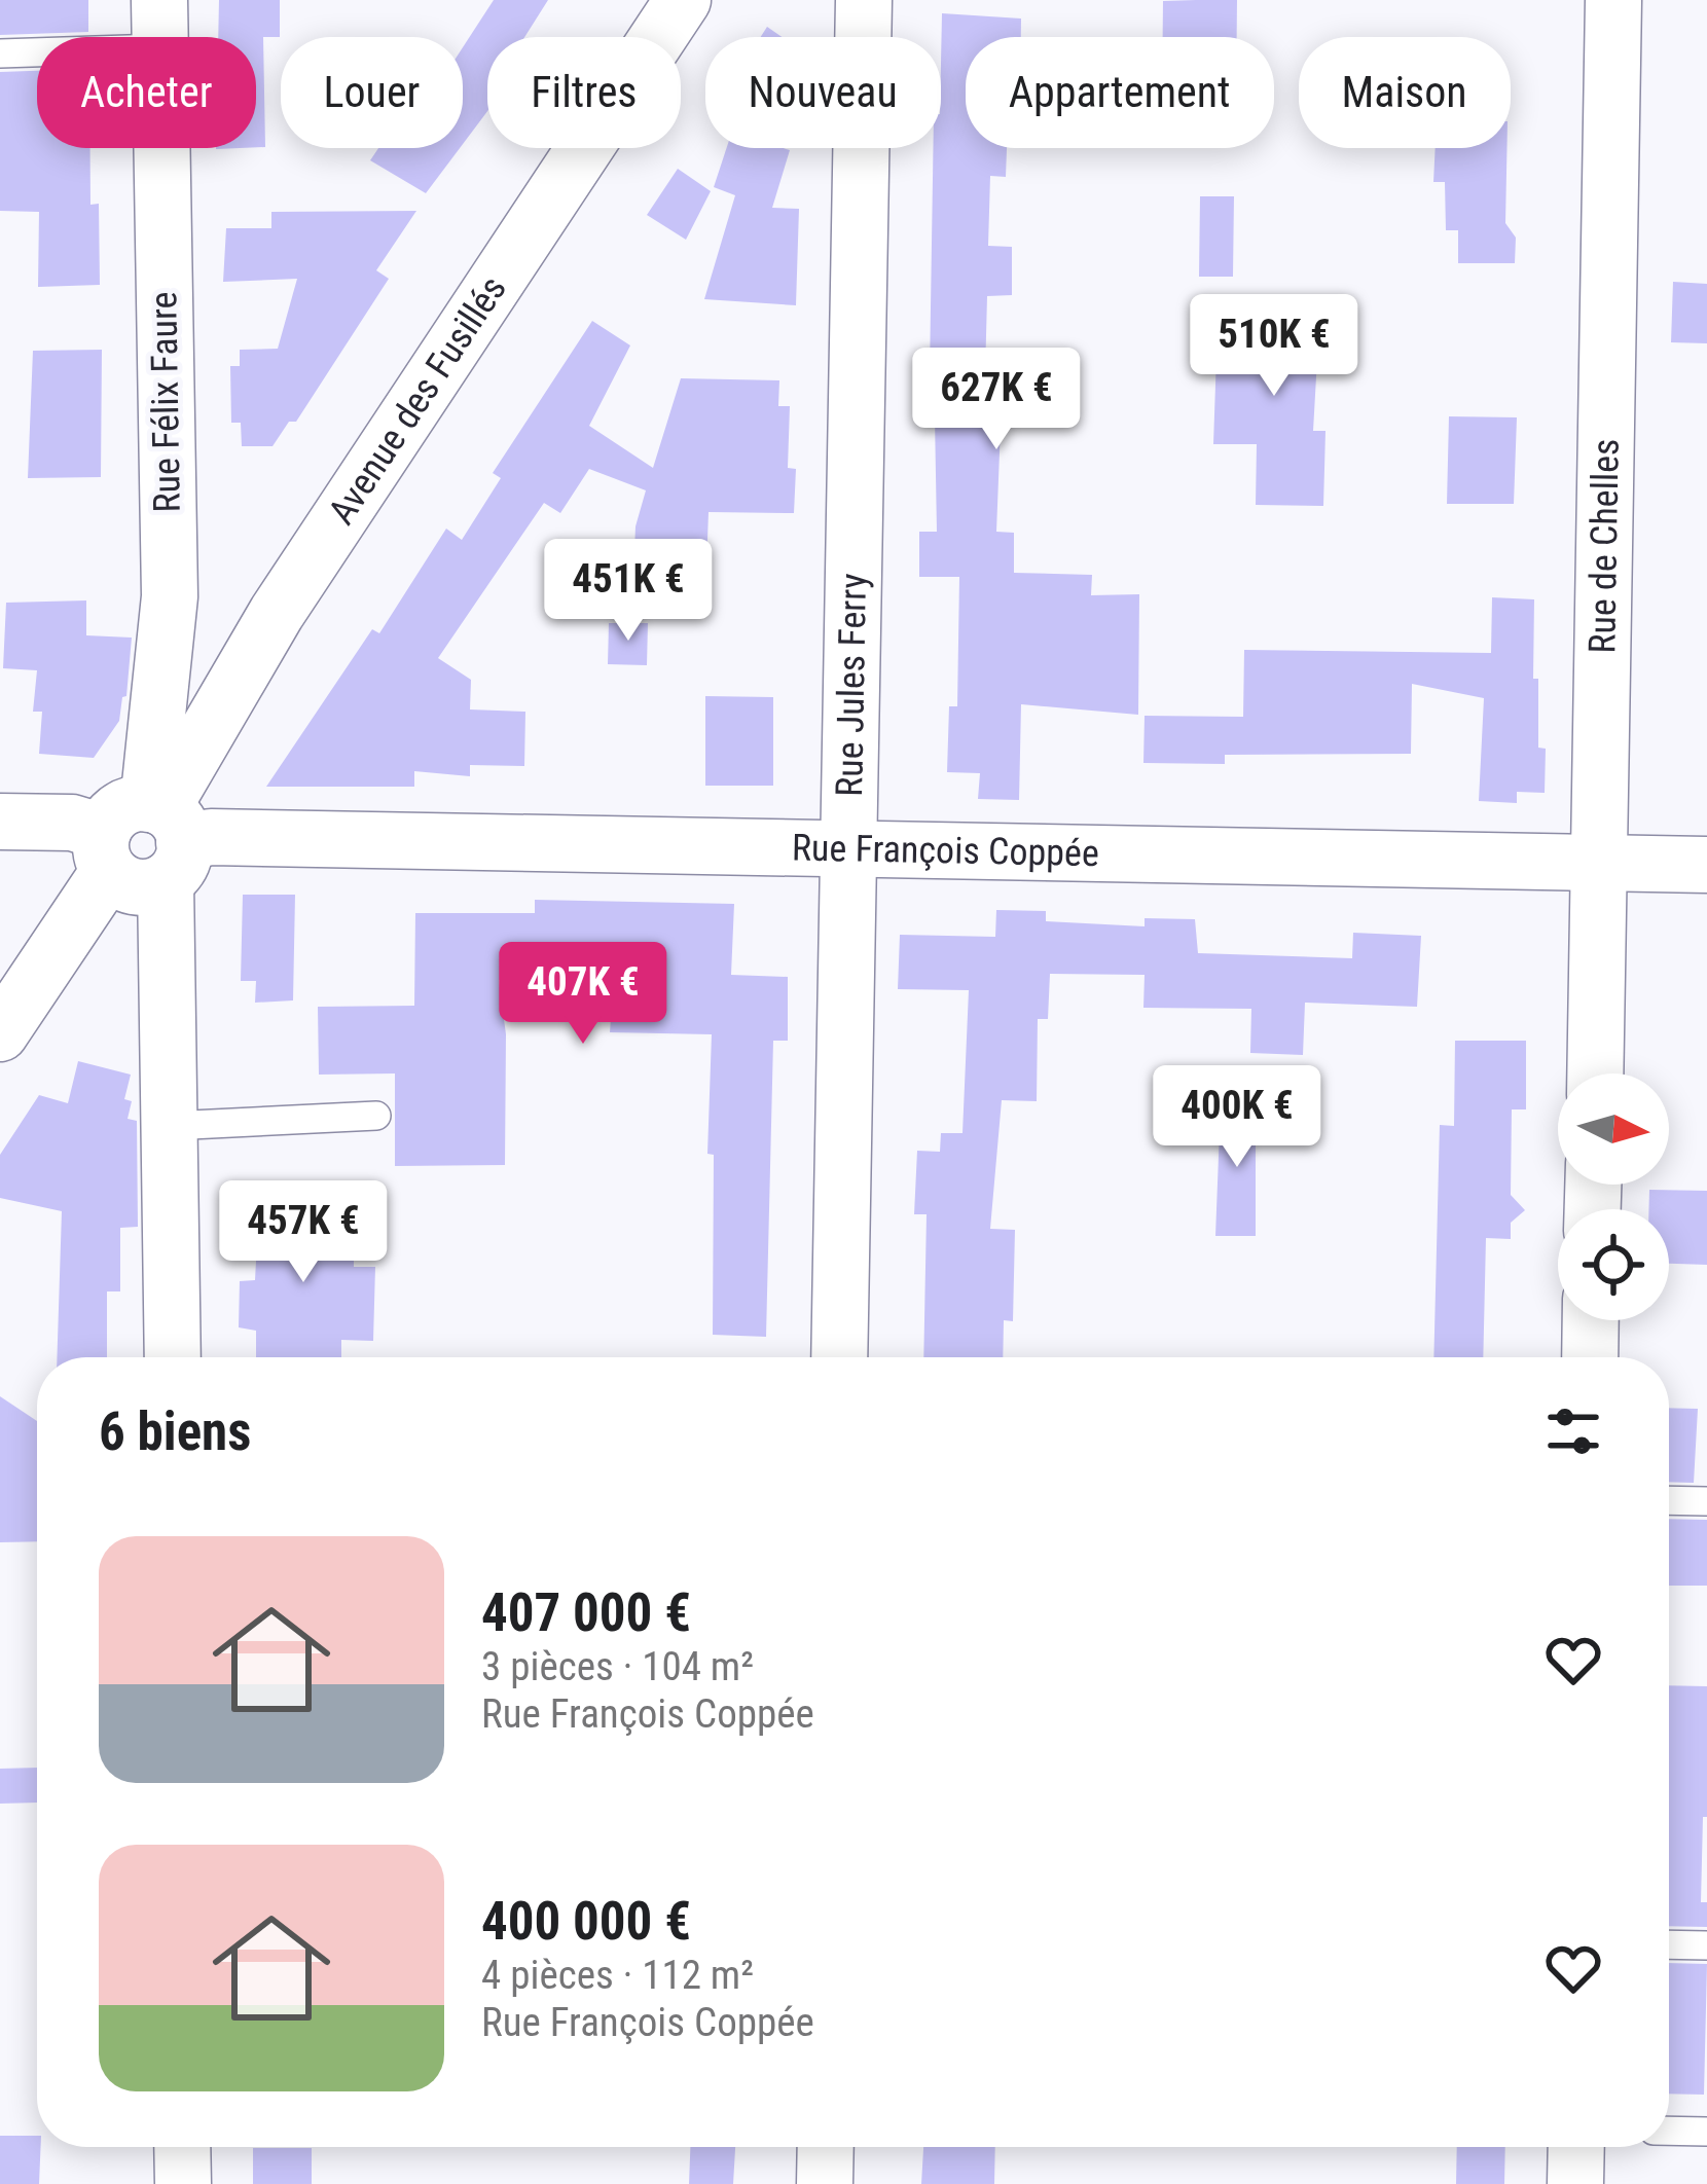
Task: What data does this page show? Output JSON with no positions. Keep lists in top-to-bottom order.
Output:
{
  "streets": {
    "street": [
      "Avenue des Fusillés",
      "Rue Félix Faure",
      "Rue de Chelles",
      "Rue Jules Ferry",
      "Rue François Coppée"
    ]
  },
  "crossings": [
    ["Avenue des Fusillés", "Rue Félix Faure"],
    ["Avenue des Fusillés", "Rue François Coppée"],
    ["Rue Félix Faure", "Rue François Coppée"],
    ["Rue de Chelles", "Rue François Coppée"],
    ["Rue Jules Ferry", "Rue François Coppée"]
  ],
  "north": "right",
  "page": {
    "chip": [
      "Acheter",
      "Louer",
      "Filtres",
      "Nouveau",
      "Appartement",
      "Maison"
    ],
    "price": [
      "510K €",
      "627K €",
      "451K €",
      "407K €",
      "400K €",
      "457K €"
    ],
    "heading": "6 biens",
    "list": [
      {
        "name": "407 000 €",
        "note": "3 pièces · 104 m² · Rue François Coppée"
      },
      {
        "name": "400 000 €",
        "note": "4 pièces · 112 m² · Rue François Coppée"
      }
    ]
  }
}
